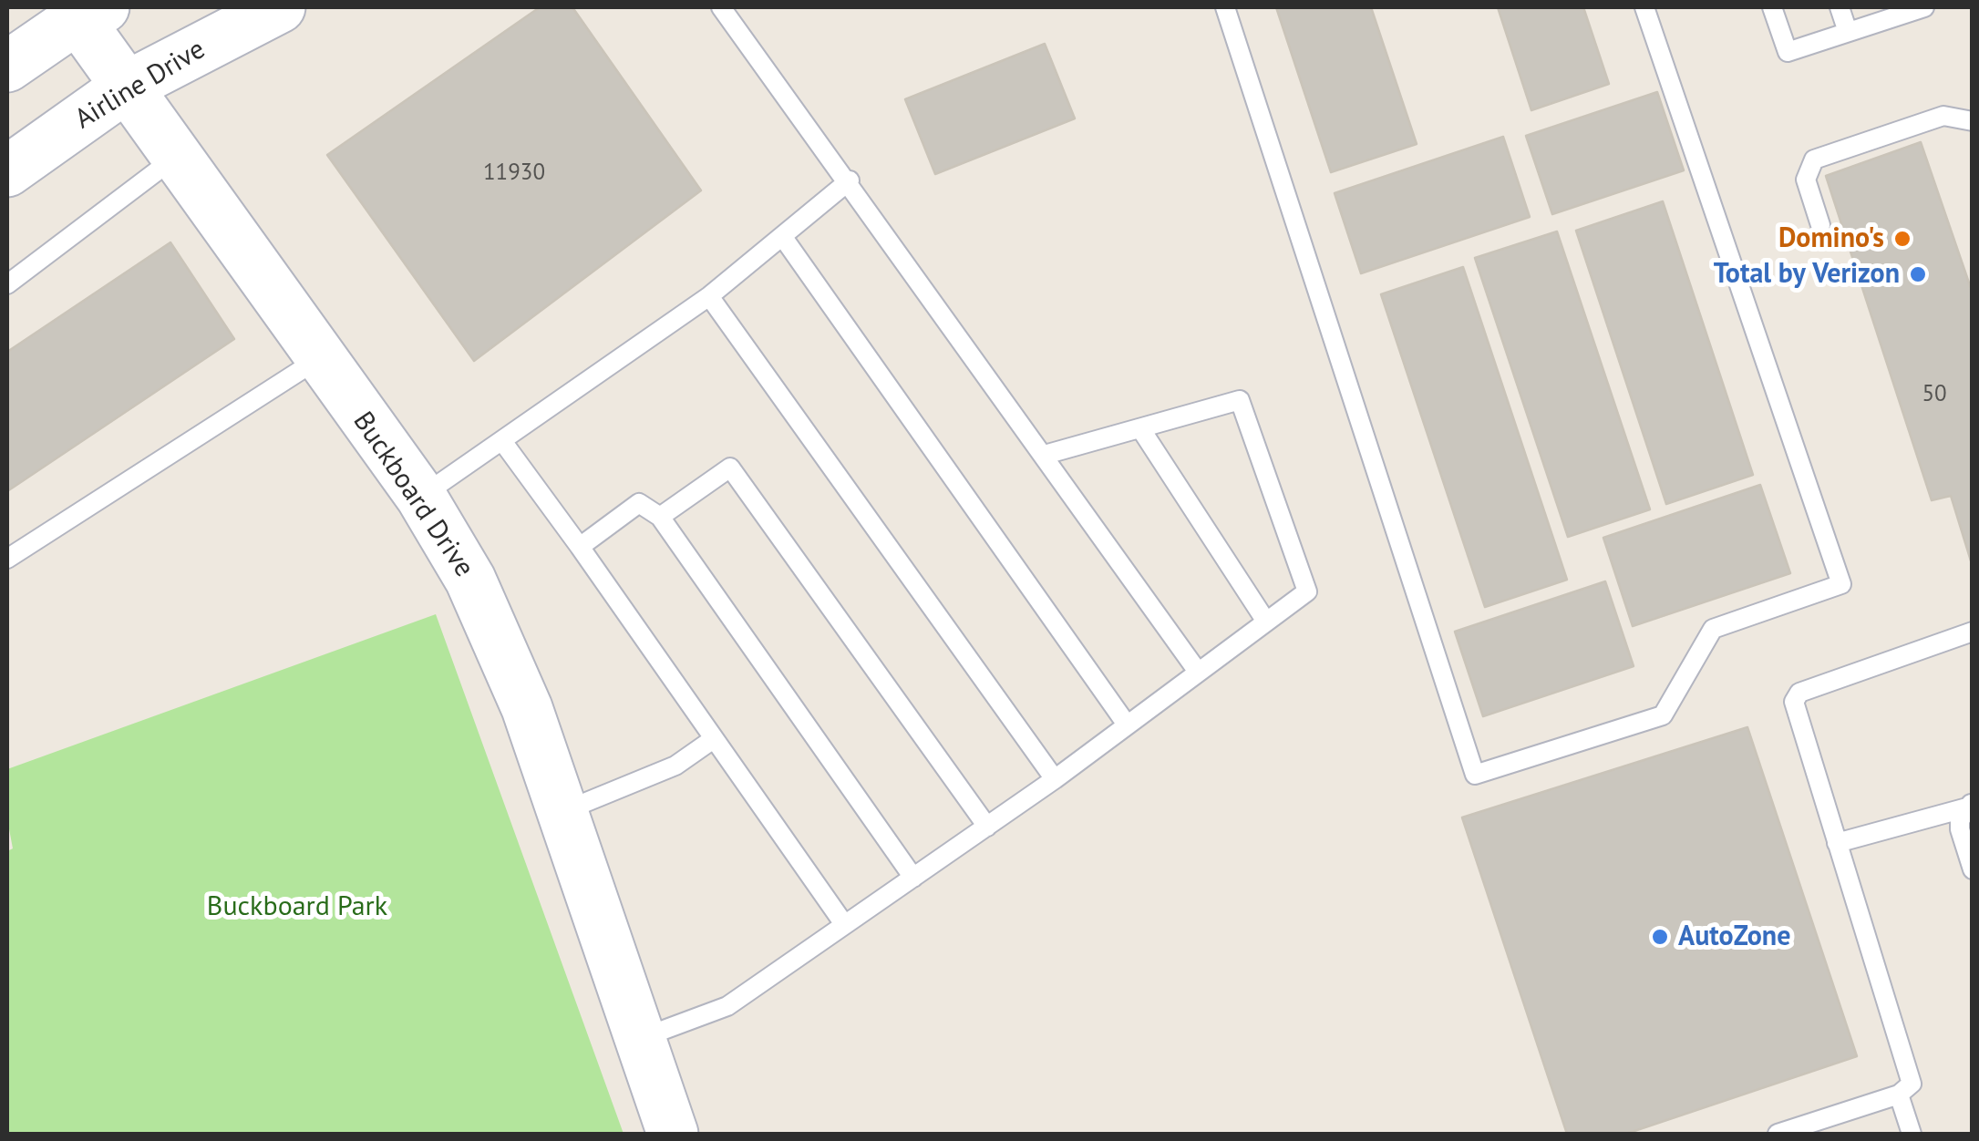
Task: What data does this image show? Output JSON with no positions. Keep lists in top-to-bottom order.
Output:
{
  "streets": {
    "street": ["Airline Drive", "Buckboard Drive"]
  },
  "crossings": [
    ["Airline Drive", "Buckboard Drive"]
  ],
  "parks": ["Buckboard Park"],
  "places": ["Domino's", "Total by Verizon", "AutoZone"],
  "house_numbers": ["11930", "50"]
}
